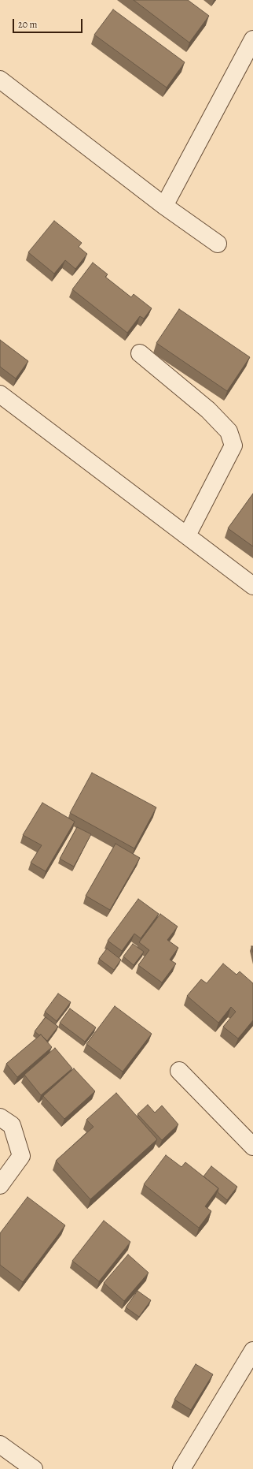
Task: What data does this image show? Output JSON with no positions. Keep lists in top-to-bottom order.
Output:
{
  "scale_bar": "20 m"
}
